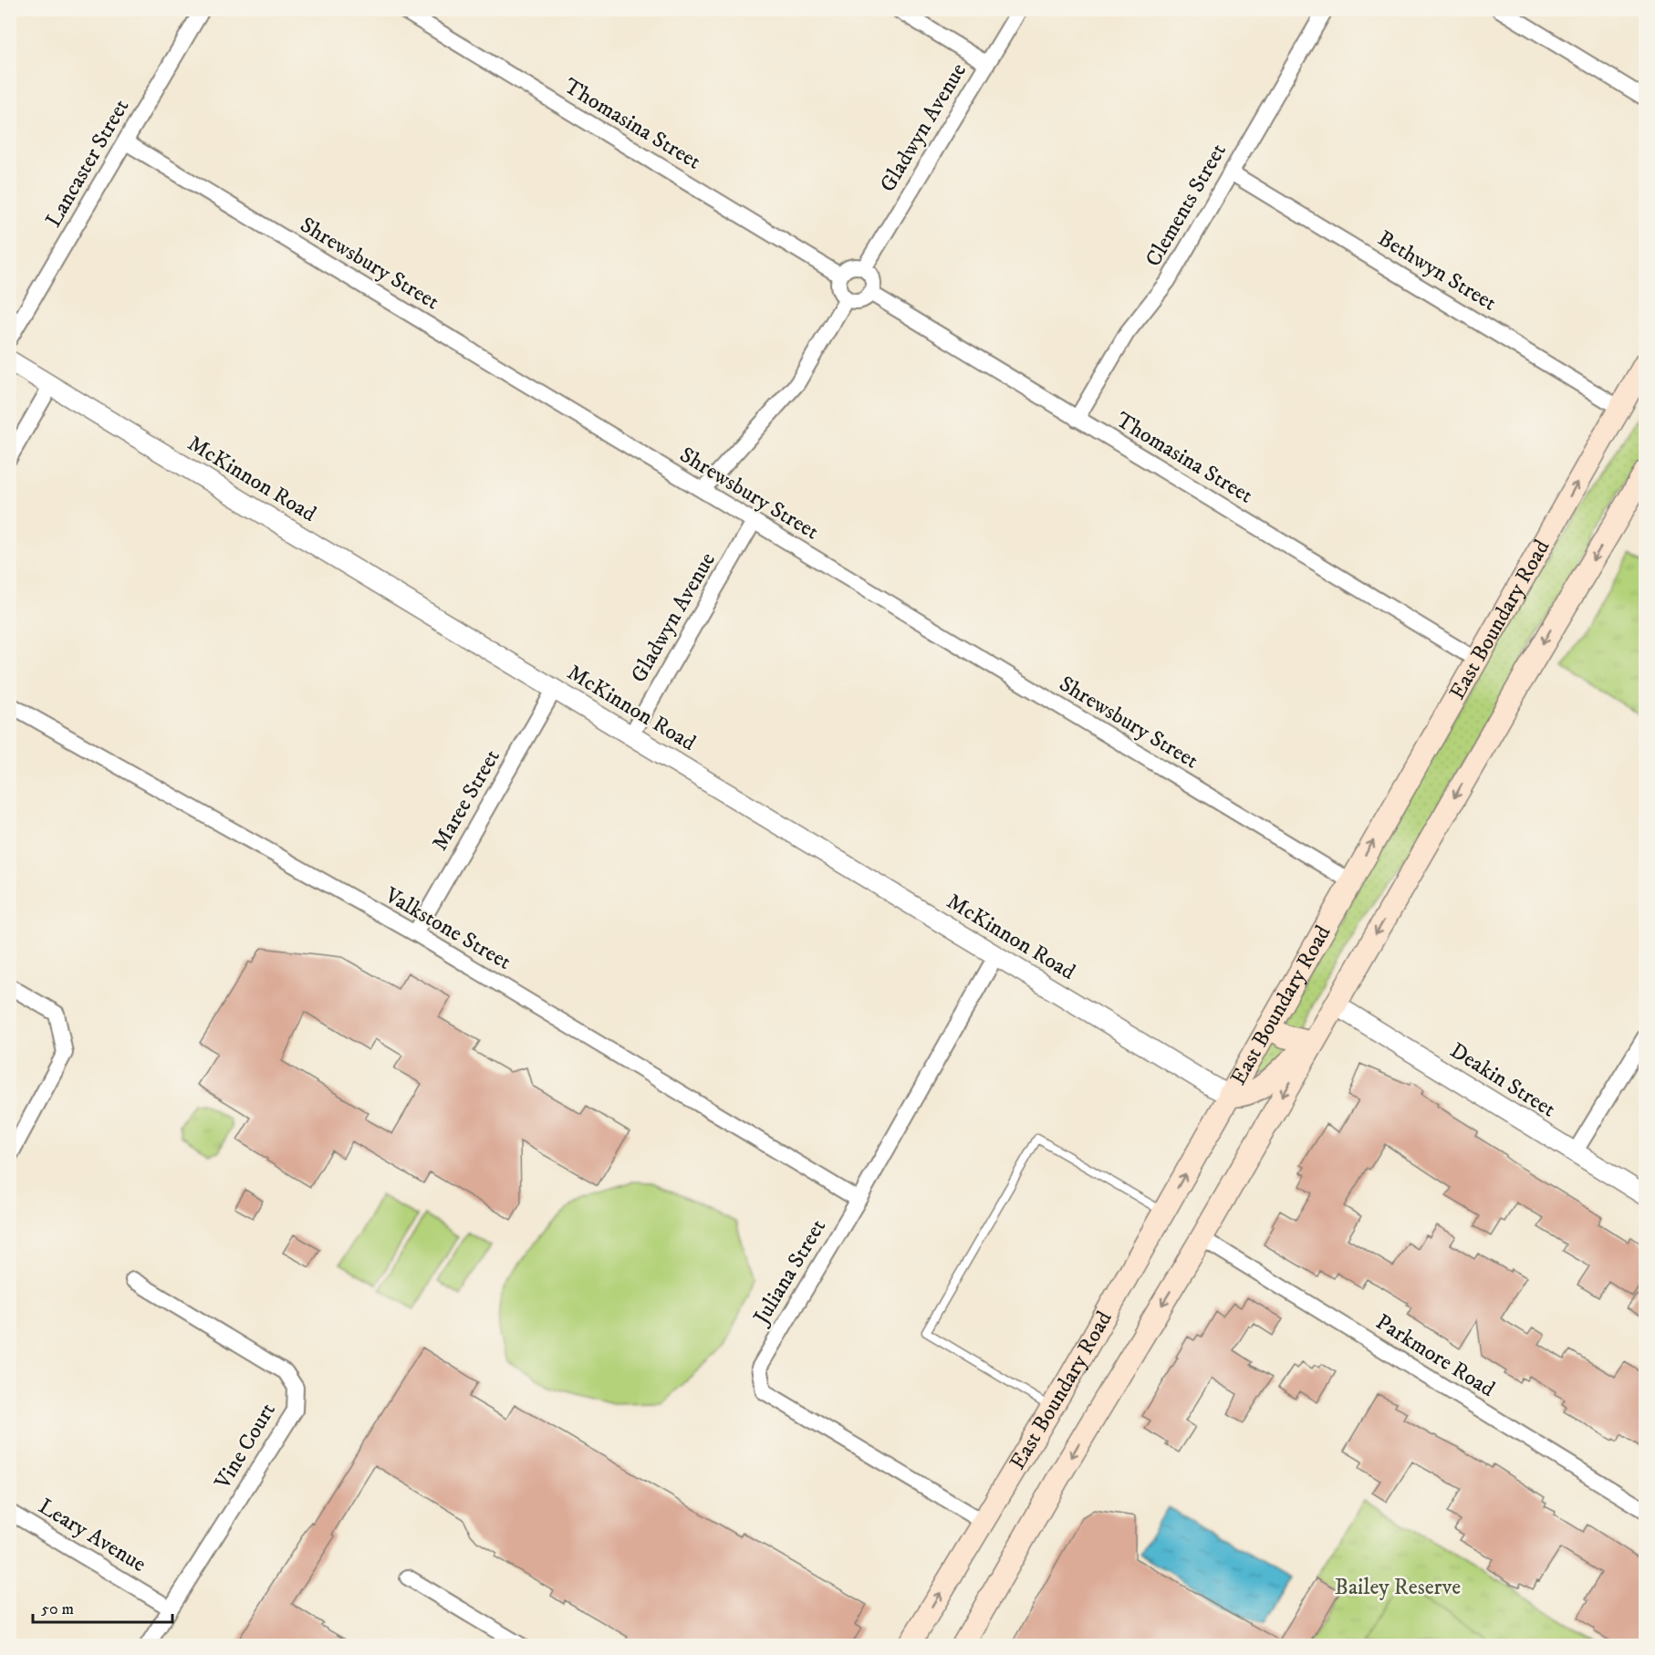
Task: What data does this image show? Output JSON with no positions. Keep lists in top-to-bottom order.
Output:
{
  "streets": {
    "main road": ["East Boundary Road"],
    "street": [
      "Thomasina Street",
      "Gladwyn Avenue",
      "Lancaster Street",
      "Clements Street",
      "Shrewsbury Street",
      "Bethwyn Street",
      "McKinnon Road",
      "Maree Street",
      "Valkstone Street",
      "Deakin Street",
      "Juliana Street",
      "Parkmore Road",
      "Vine Court",
      "Leary Avenue"
    ]
  },
  "crossings": [
    ["Thomasina Street", "Gladwyn Avenue"],
    ["Thomasina Street", "Clements Street"],
    ["Thomasina Street", "East Boundary Road"],
    ["Gladwyn Avenue", "Shrewsbury Street"],
    ["Gladwyn Avenue", "McKinnon Road"],
    ["Lancaster Street", "Shrewsbury Street"],
    ["Clements Street", "Bethwyn Street"],
    ["Shrewsbury Street", "East Boundary Road"],
    ["Bethwyn Street", "East Boundary Road"],
    ["McKinnon Road", "East Boundary Road"],
    ["McKinnon Road", "Maree Street"],
    ["McKinnon Road", "Juliana Street"],
    ["East Boundary Road", "Deakin Street"],
    ["East Boundary Road", "Juliana Street"],
    ["East Boundary Road", "Parkmore Road"],
    ["Maree Street", "Valkstone Street"],
    ["Valkstone Street", "Juliana Street"],
    ["Vine Court", "Leary Avenue"]
  ],
  "parks": ["Bailey Reserve"],
  "scale_bar": "50 m"
}
